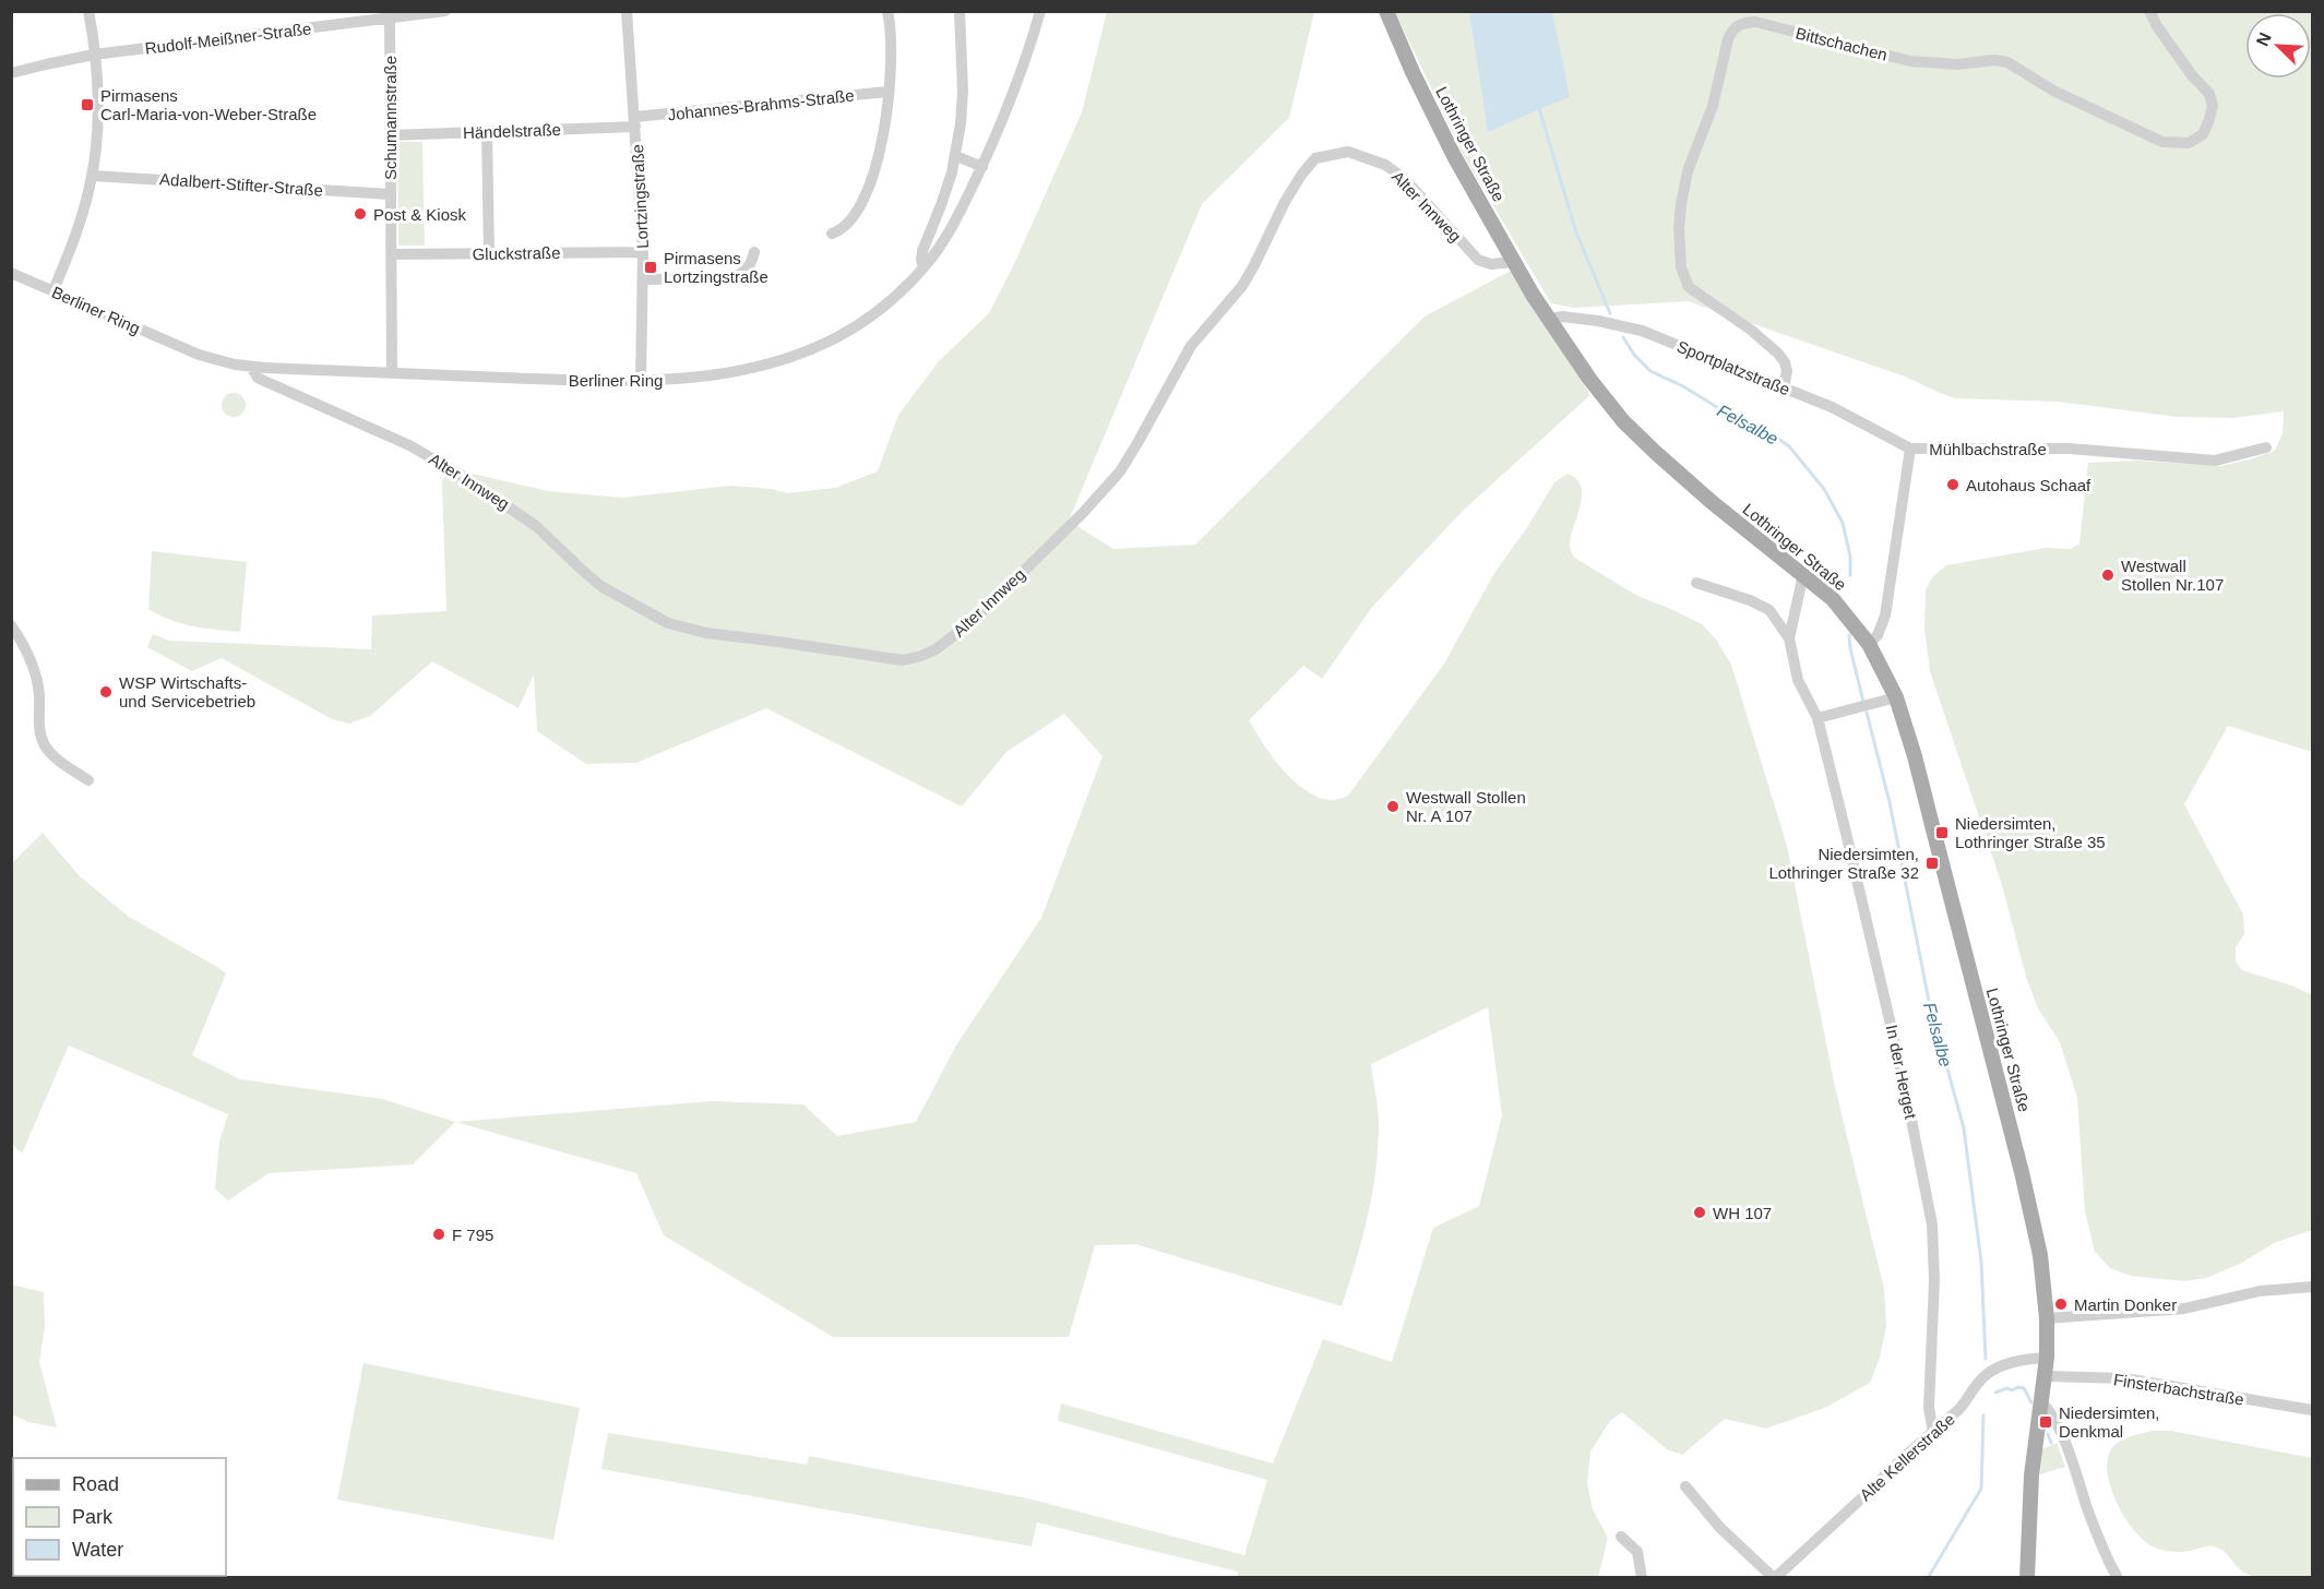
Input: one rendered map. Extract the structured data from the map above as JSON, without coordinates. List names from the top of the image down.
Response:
{
  "streets": {
    "main road": ["Lothringer Straße"],
    "street": [
      "Rudolf-Meißner-Straße",
      "Bittschachen",
      "Johannes-Brahms-Straße",
      "Schumannstraße",
      "Händelstraße",
      "Adalbert-Stifter-Straße",
      "Lortzingstraße",
      "Alter Innweg",
      "Gluckstraße",
      "Berliner Ring",
      "Sportplatzstraße",
      "Mühlbachstraße",
      "In der Herget",
      "Finsterbachstraße",
      "Alte Kellerstraße"
    ]
  },
  "crossings": [
    ["Rudolf-Meißner-Straße", "Schumannstraße"],
    ["Bittschachen", "Sportplatzstraße"],
    ["Johannes-Brahms-Straße", "Händelstraße"],
    ["Johannes-Brahms-Straße", "Lortzingstraße"],
    ["Schumannstraße", "Händelstraße"],
    ["Schumannstraße", "Adalbert-Stifter-Straße"],
    ["Schumannstraße", "Gluckstraße"],
    ["Schumannstraße", "Berliner Ring"],
    ["Händelstraße", "Lortzingstraße"],
    ["Lothringer Straße", "Alter Innweg"],
    ["Lothringer Straße", "Sportplatzstraße"],
    ["Lothringer Straße", "Mühlbachstraße"],
    ["Lothringer Straße", "In der Herget"],
    ["Lothringer Straße", "Finsterbachstraße"],
    ["Lothringer Straße", "Alte Kellerstraße"],
    ["Lortzingstraße", "Gluckstraße"],
    ["Lortzingstraße", "Berliner Ring"],
    ["Alter Innweg", "Berliner Ring"],
    ["Sportplatzstraße", "Mühlbachstraße"],
    ["In der Herget", "Alte Kellerstraße"]
  ],
  "water": ["Felsalbe"],
  "places": {
    "transit": [
      "Pirmasens Carl-Maria-von-Weber-Straße",
      "Pirmasens Lortzingstraße",
      "Niedersimten, Lothringer Straße 35",
      "Niedersimten, Lothringer Straße 32",
      "Niedersimten, Denkmal"
    ],
    "other": [
      "Post & Kiosk",
      "Autohaus Schaaf",
      "Westwall Stollen Nr.107",
      "WSP Wirtschafts- und Servicebetrieb",
      "Westwall Stollen Nr. A 107",
      "WH 107",
      "F 795",
      "Martin Donker"
    ]
  },
  "legend": ["Road", "Park", "Water"],
  "north": "top left"
}
